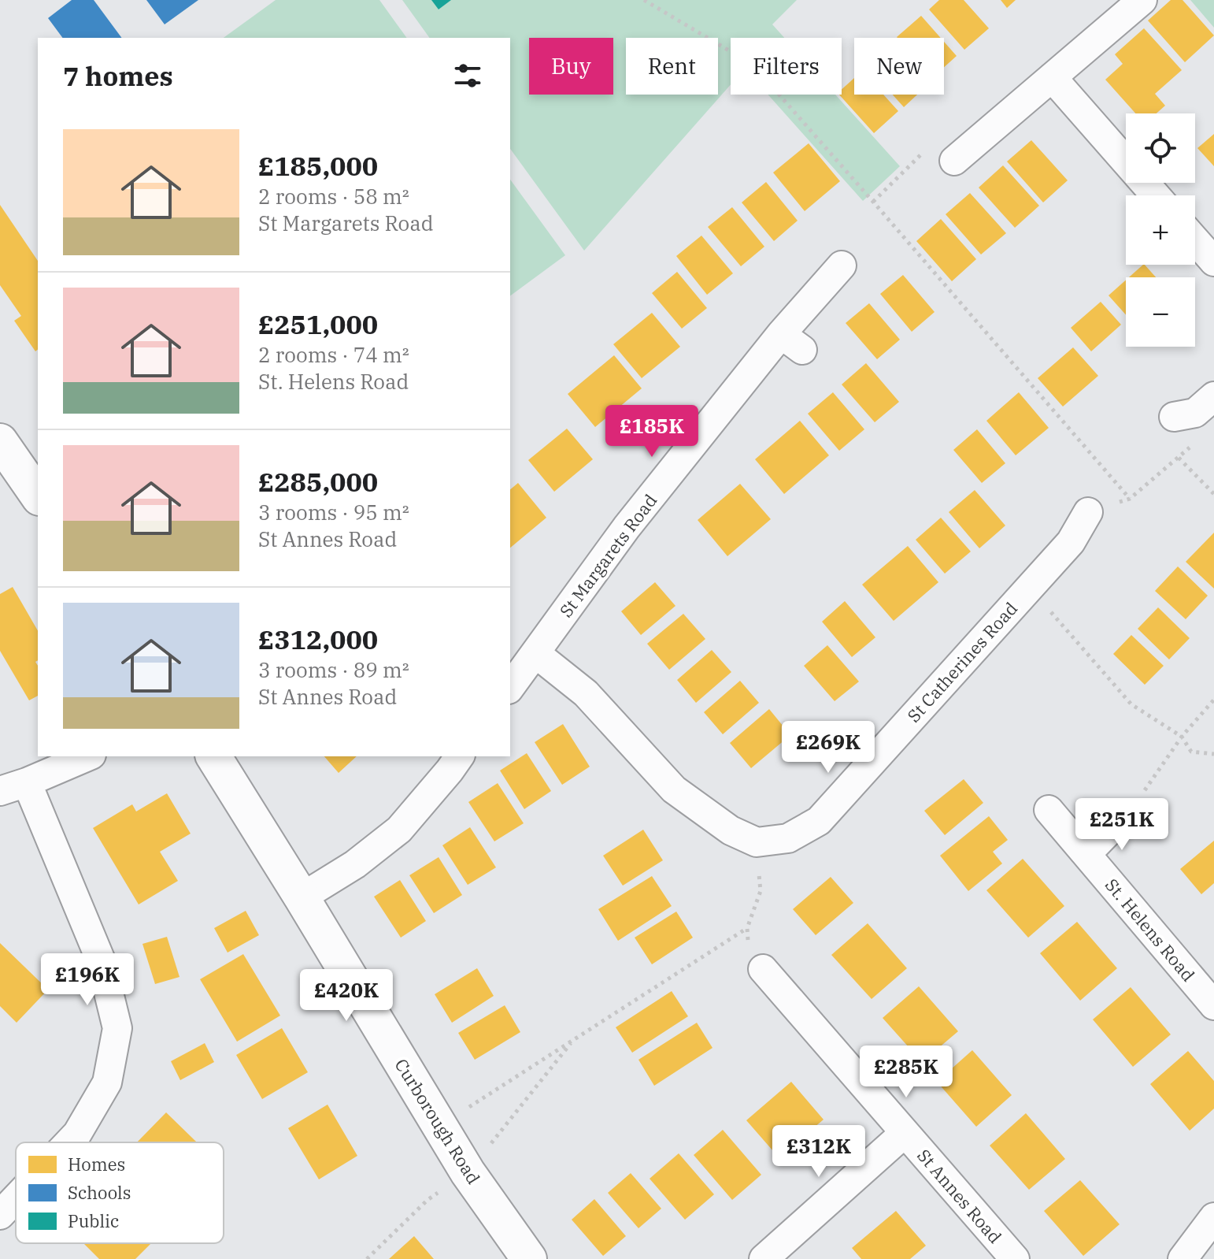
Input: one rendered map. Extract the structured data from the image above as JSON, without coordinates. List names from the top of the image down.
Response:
{
  "streets": {
    "street": [
      "St Margarets Road",
      "St Catherines Road",
      "St. Helens Road",
      "Curborough Road",
      "St Annes Road"
    ]
  },
  "legend": ["Homes", "Schools", "Public"],
  "page": {
    "chip": [
      "Buy",
      "Rent",
      "Filters",
      "New"
    ],
    "heading": "7 homes",
    "map_buttons": ["+", "−"],
    "list": [
      {
        "name": "£185,000",
        "note": "2 rooms · 58 m² · St Margarets Road"
      },
      {
        "name": "£251,000",
        "note": "2 rooms · 74 m² · St. Helens Road"
      },
      {
        "name": "£285,000",
        "note": "3 rooms · 95 m² · St Annes Road"
      },
      {
        "name": "£312,000",
        "note": "3 rooms · 89 m² · St Annes Road"
      }
    ],
    "price": [
      "£185K",
      "£269K",
      "£251K",
      "£196K",
      "£420K",
      "£285K",
      "£312K"
    ]
  }
}
